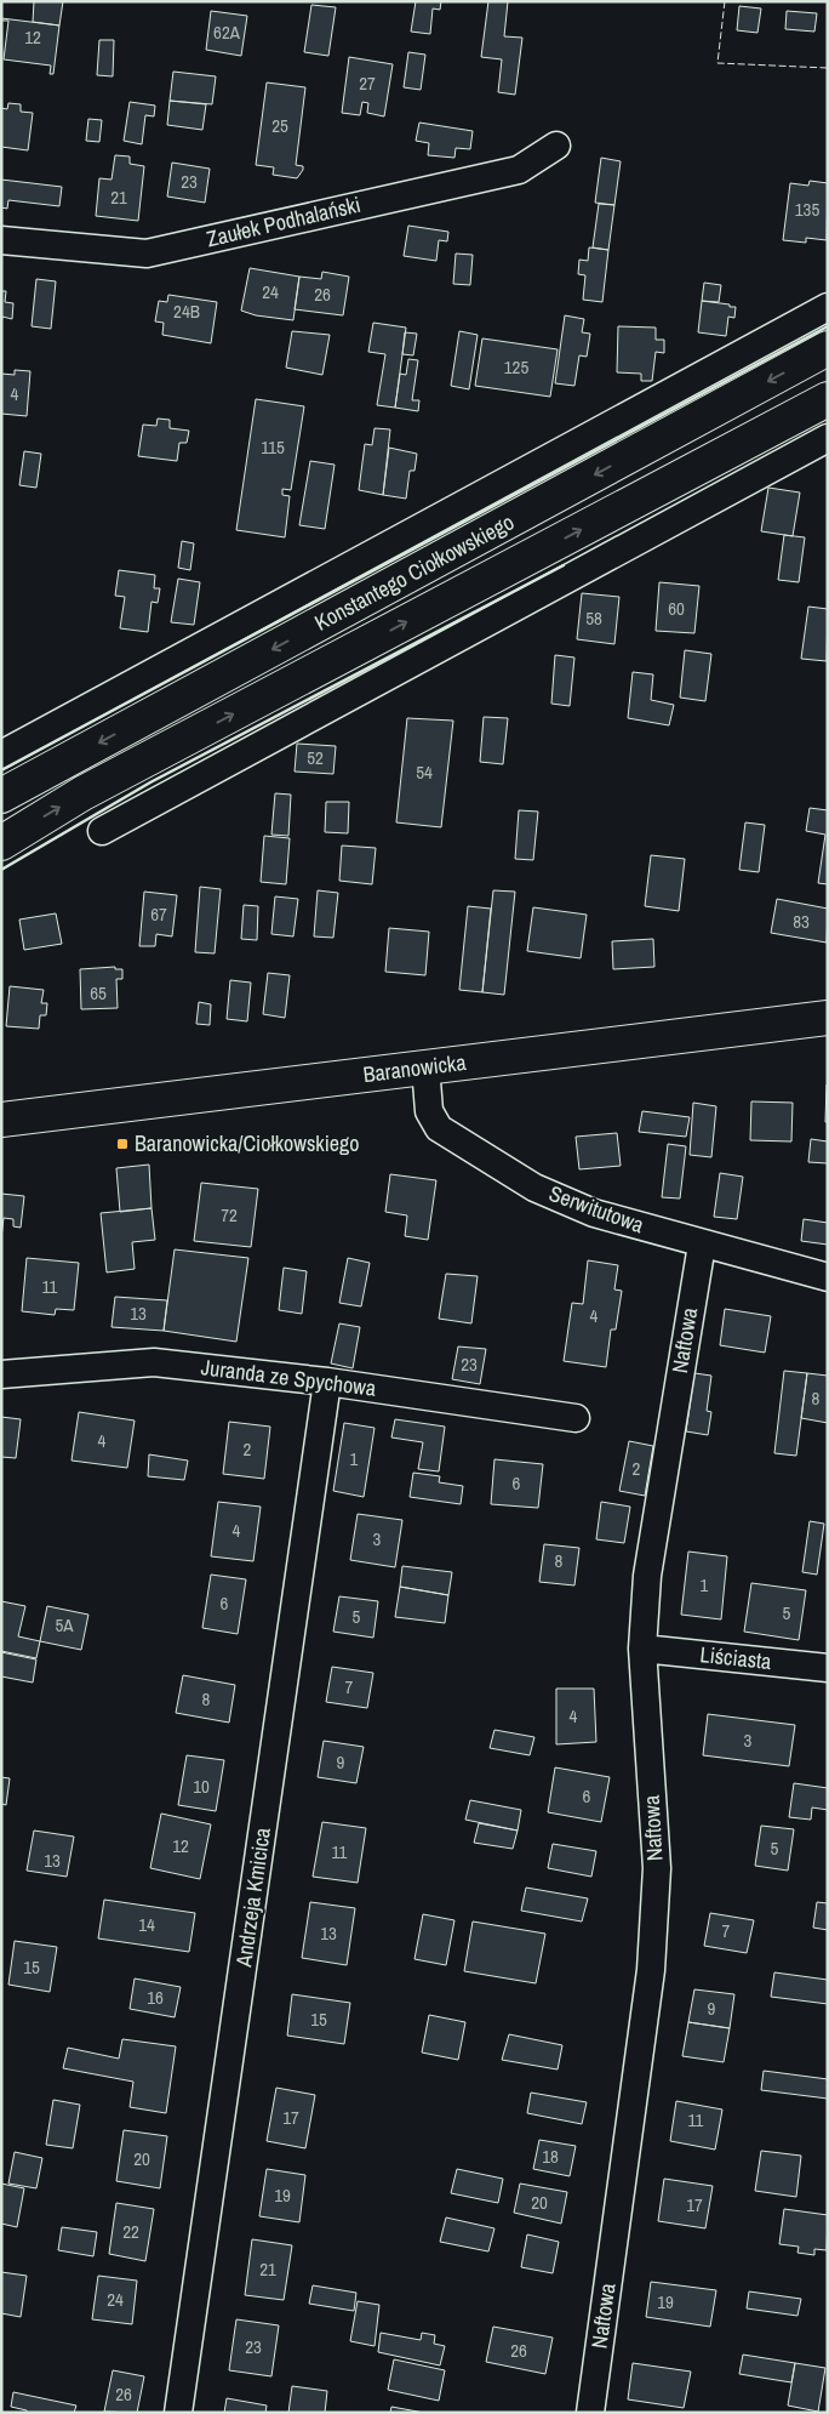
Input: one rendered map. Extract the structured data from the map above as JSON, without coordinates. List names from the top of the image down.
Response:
{
  "streets": {
    "main road": ["Konstantego Ciołkowskiego", "Baranowicka"],
    "street": [
      "Zaułek Podhalański",
      "Serwitutowa",
      "Naftowa",
      "Juranda ze Spychowa",
      "Liściasta",
      "Andrzeja Kmicica"
    ]
  },
  "crossings": [
    ["Baranowicka", "Serwitutowa"],
    ["Serwitutowa", "Naftowa"],
    ["Naftowa", "Liściasta"],
    ["Juranda ze Spychowa", "Andrzeja Kmicica"]
  ],
  "places": {
    "transit": ["Baranowicka/Ciołkowskiego"]
  },
  "house_numbers": [
    "62A",
    "12",
    "27",
    "25",
    "23",
    "21",
    "135",
    "24",
    "26",
    "24B",
    "125",
    "4",
    "115",
    "60",
    "58",
    "52",
    "54",
    "67",
    "83",
    "65",
    "72",
    "11",
    "13",
    "4",
    "23",
    "8",
    "4",
    "2",
    "1",
    "2",
    "6",
    "4",
    "3",
    "8",
    "1",
    "6",
    "5",
    "5",
    "5A",
    "7",
    "8",
    "4",
    "3",
    "9",
    "10",
    "6",
    "12",
    "5",
    "11",
    "13",
    "14",
    "7",
    "13",
    "15",
    "16",
    "9",
    "15",
    "17",
    "11",
    "18",
    "20",
    "19",
    "20",
    "17",
    "22",
    "21",
    "24",
    "19",
    "23",
    "26",
    "26"
  ]
}
